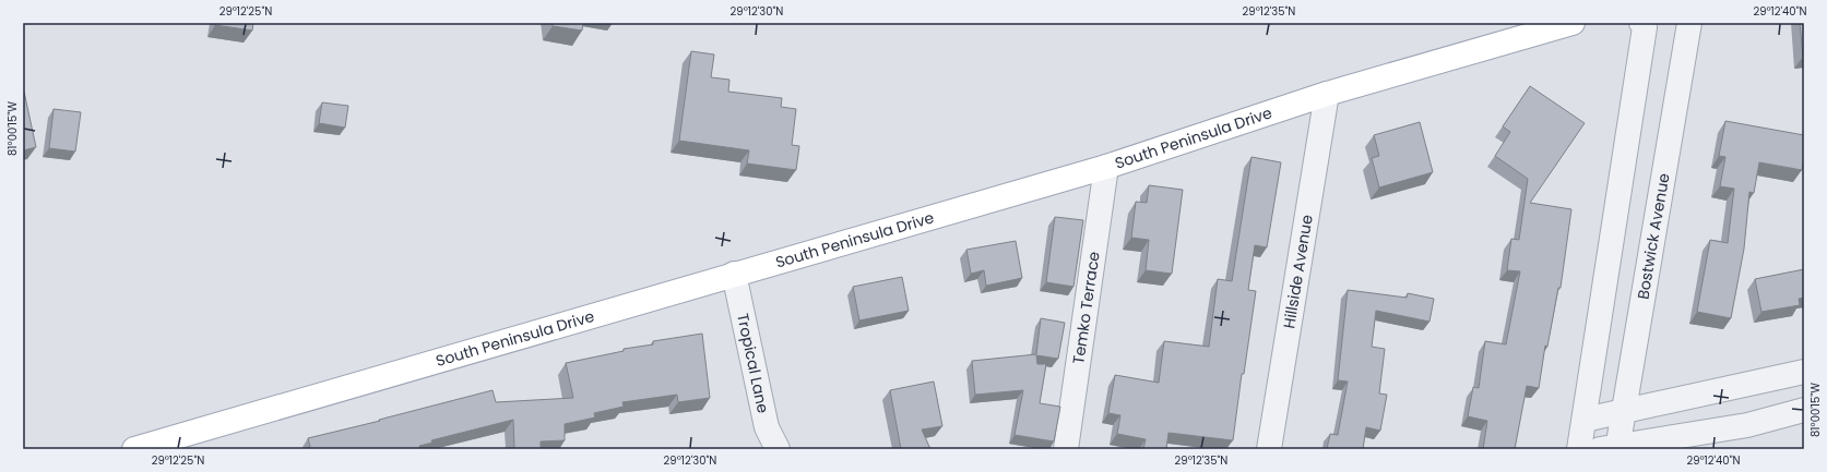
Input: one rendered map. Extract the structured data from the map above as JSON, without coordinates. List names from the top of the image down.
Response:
{
  "streets": {
    "main road": ["South Peninsula Drive"],
    "street": [
      "Bostwick Avenue",
      "Hillside Avenue",
      "Temko Terrace",
      "Tropical Lane"
    ]
  },
  "crossings": [
    ["South Peninsula Drive", "Hillside Avenue"],
    ["South Peninsula Drive", "Temko Terrace"],
    ["South Peninsula Drive", "Tropical Lane"]
  ],
  "coordinates": [
    "29°12'25\"N",
    "29°12'30\"N",
    "29°12'35\"N",
    "29°12'40\"N",
    "81°00'15\"W"
  ]
}
